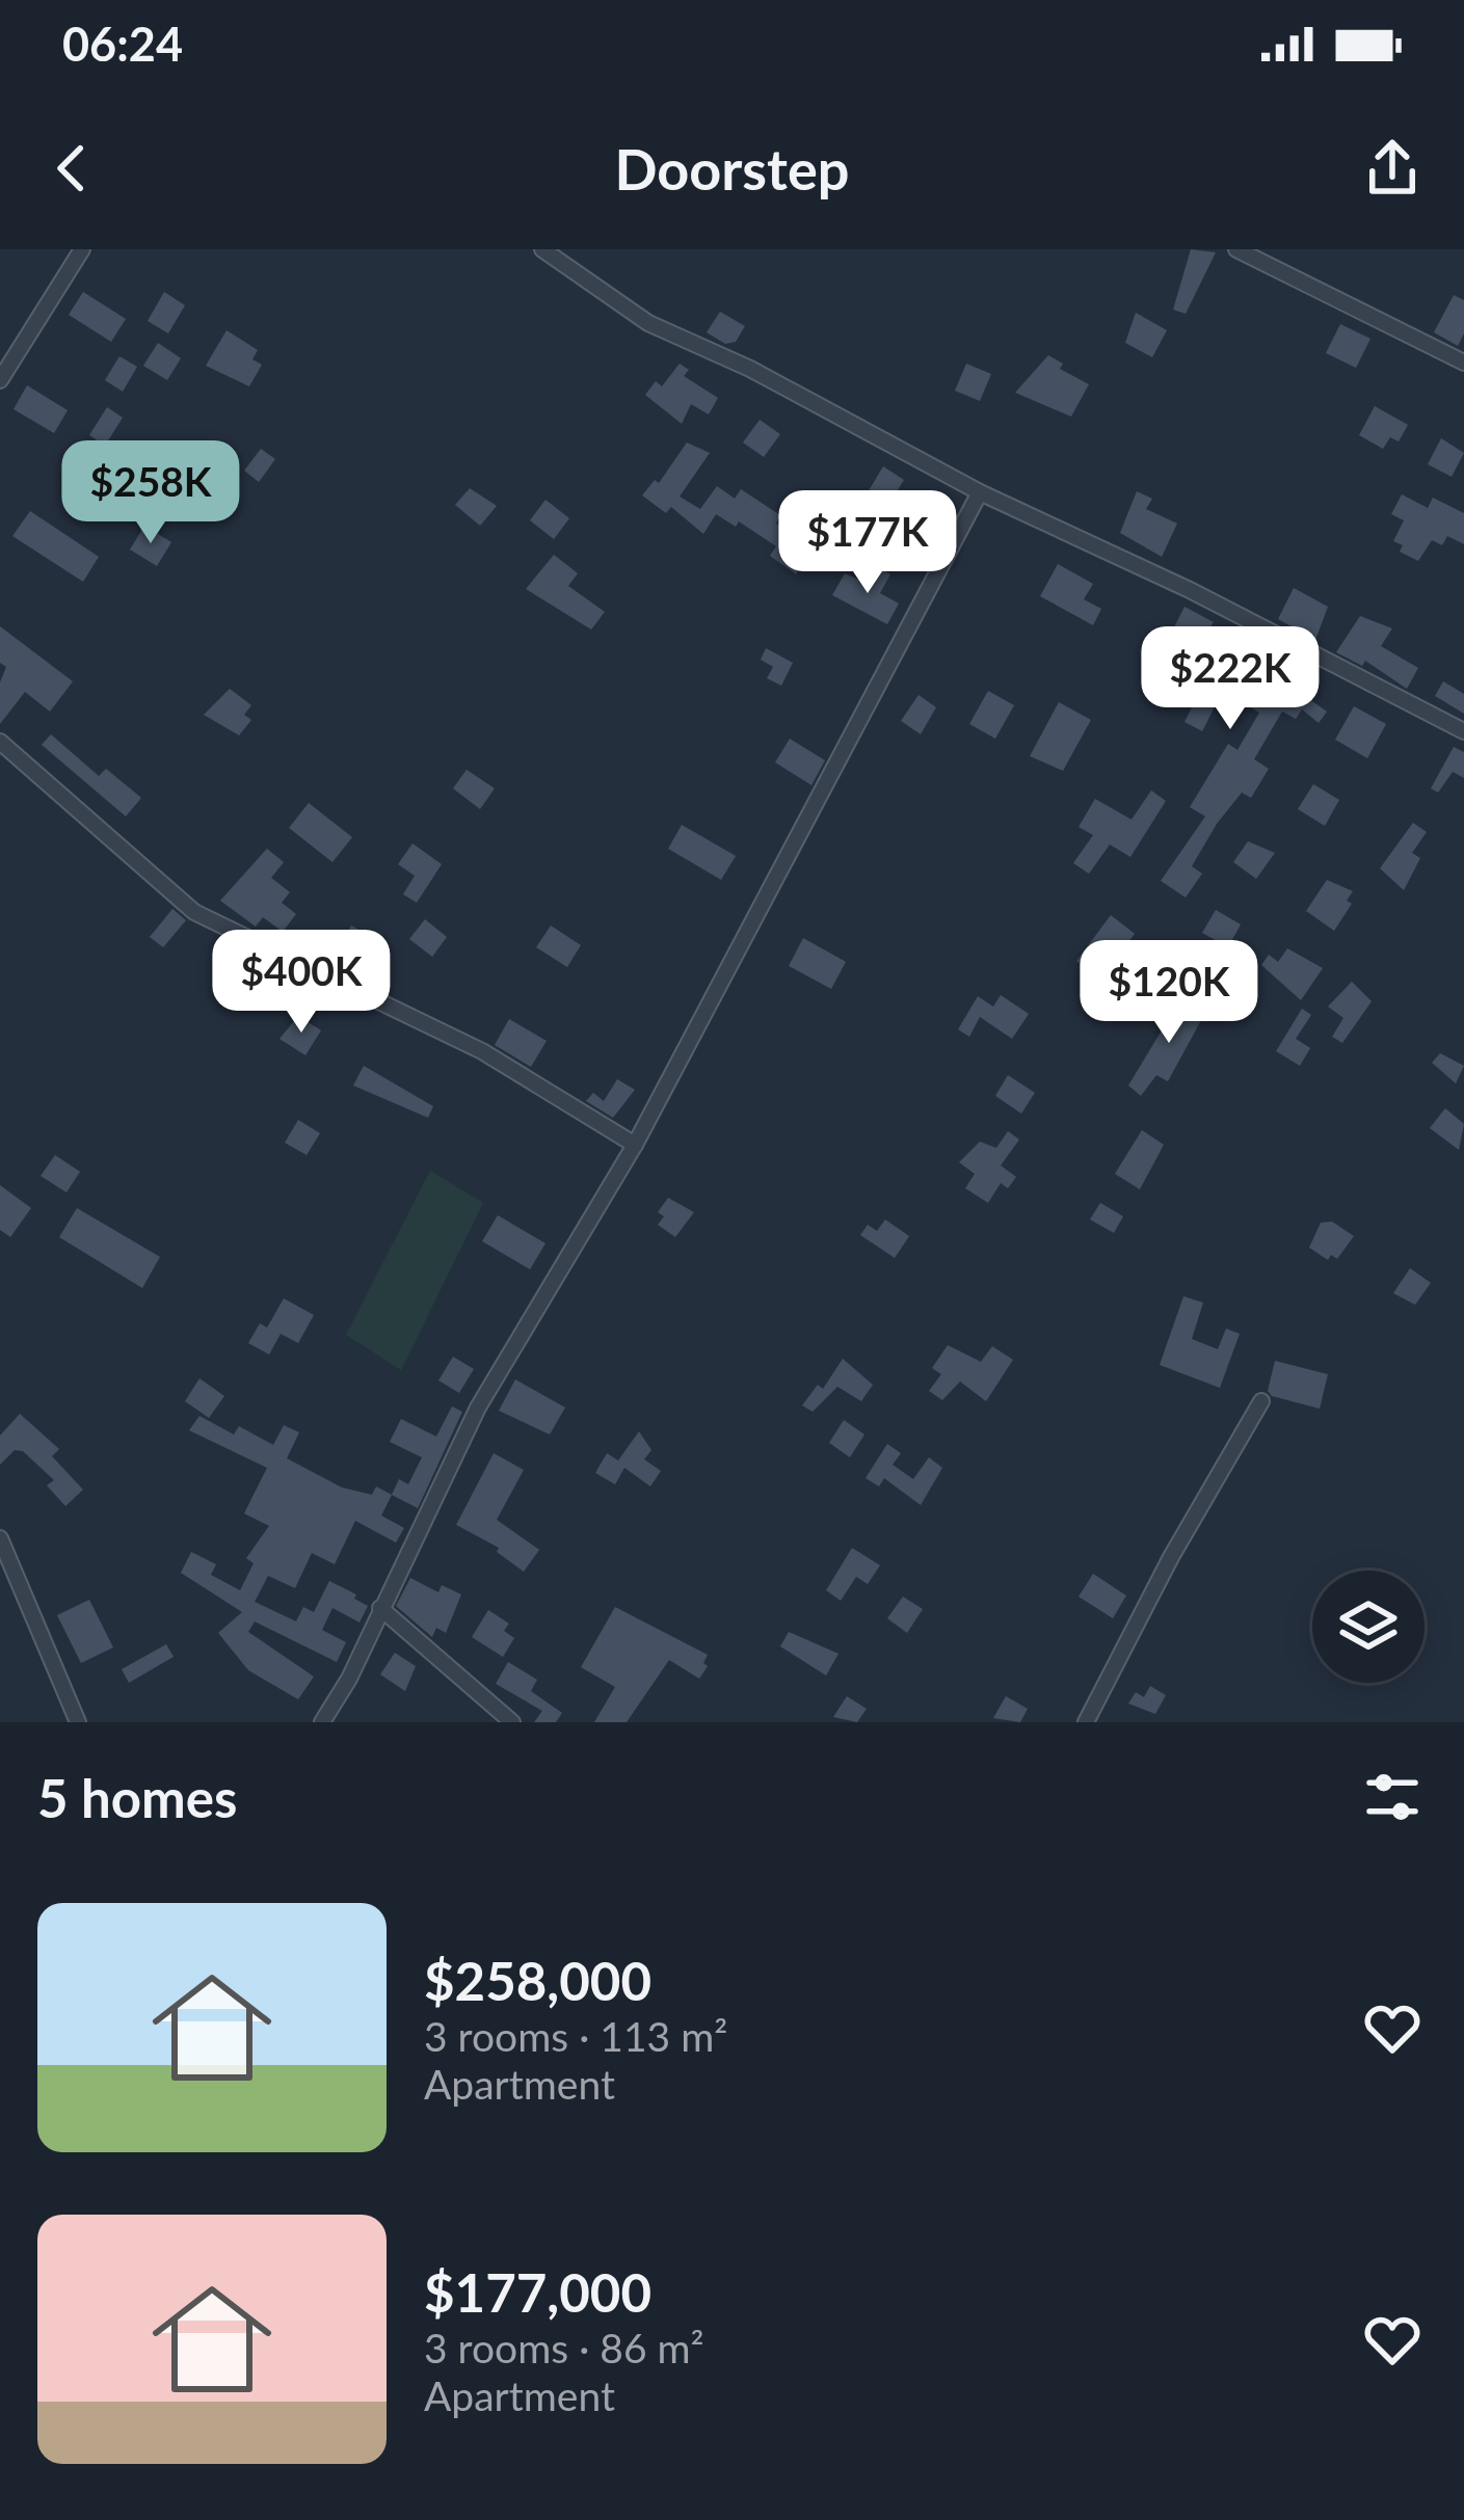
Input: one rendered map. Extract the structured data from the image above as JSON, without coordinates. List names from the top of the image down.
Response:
{
  "page": {
    "status": "06:24",
    "header": "Doorstep",
    "price": [
      "$258K",
      "$177K",
      "$222K",
      "$400K",
      "$120K"
    ],
    "heading": "5 homes",
    "list": [
      {
        "name": "$258,000",
        "note": "3 rooms · 113 m² · Apartment"
      },
      {
        "name": "$177,000",
        "note": "3 rooms · 86 m² · Apartment"
      }
    ]
  }
}
